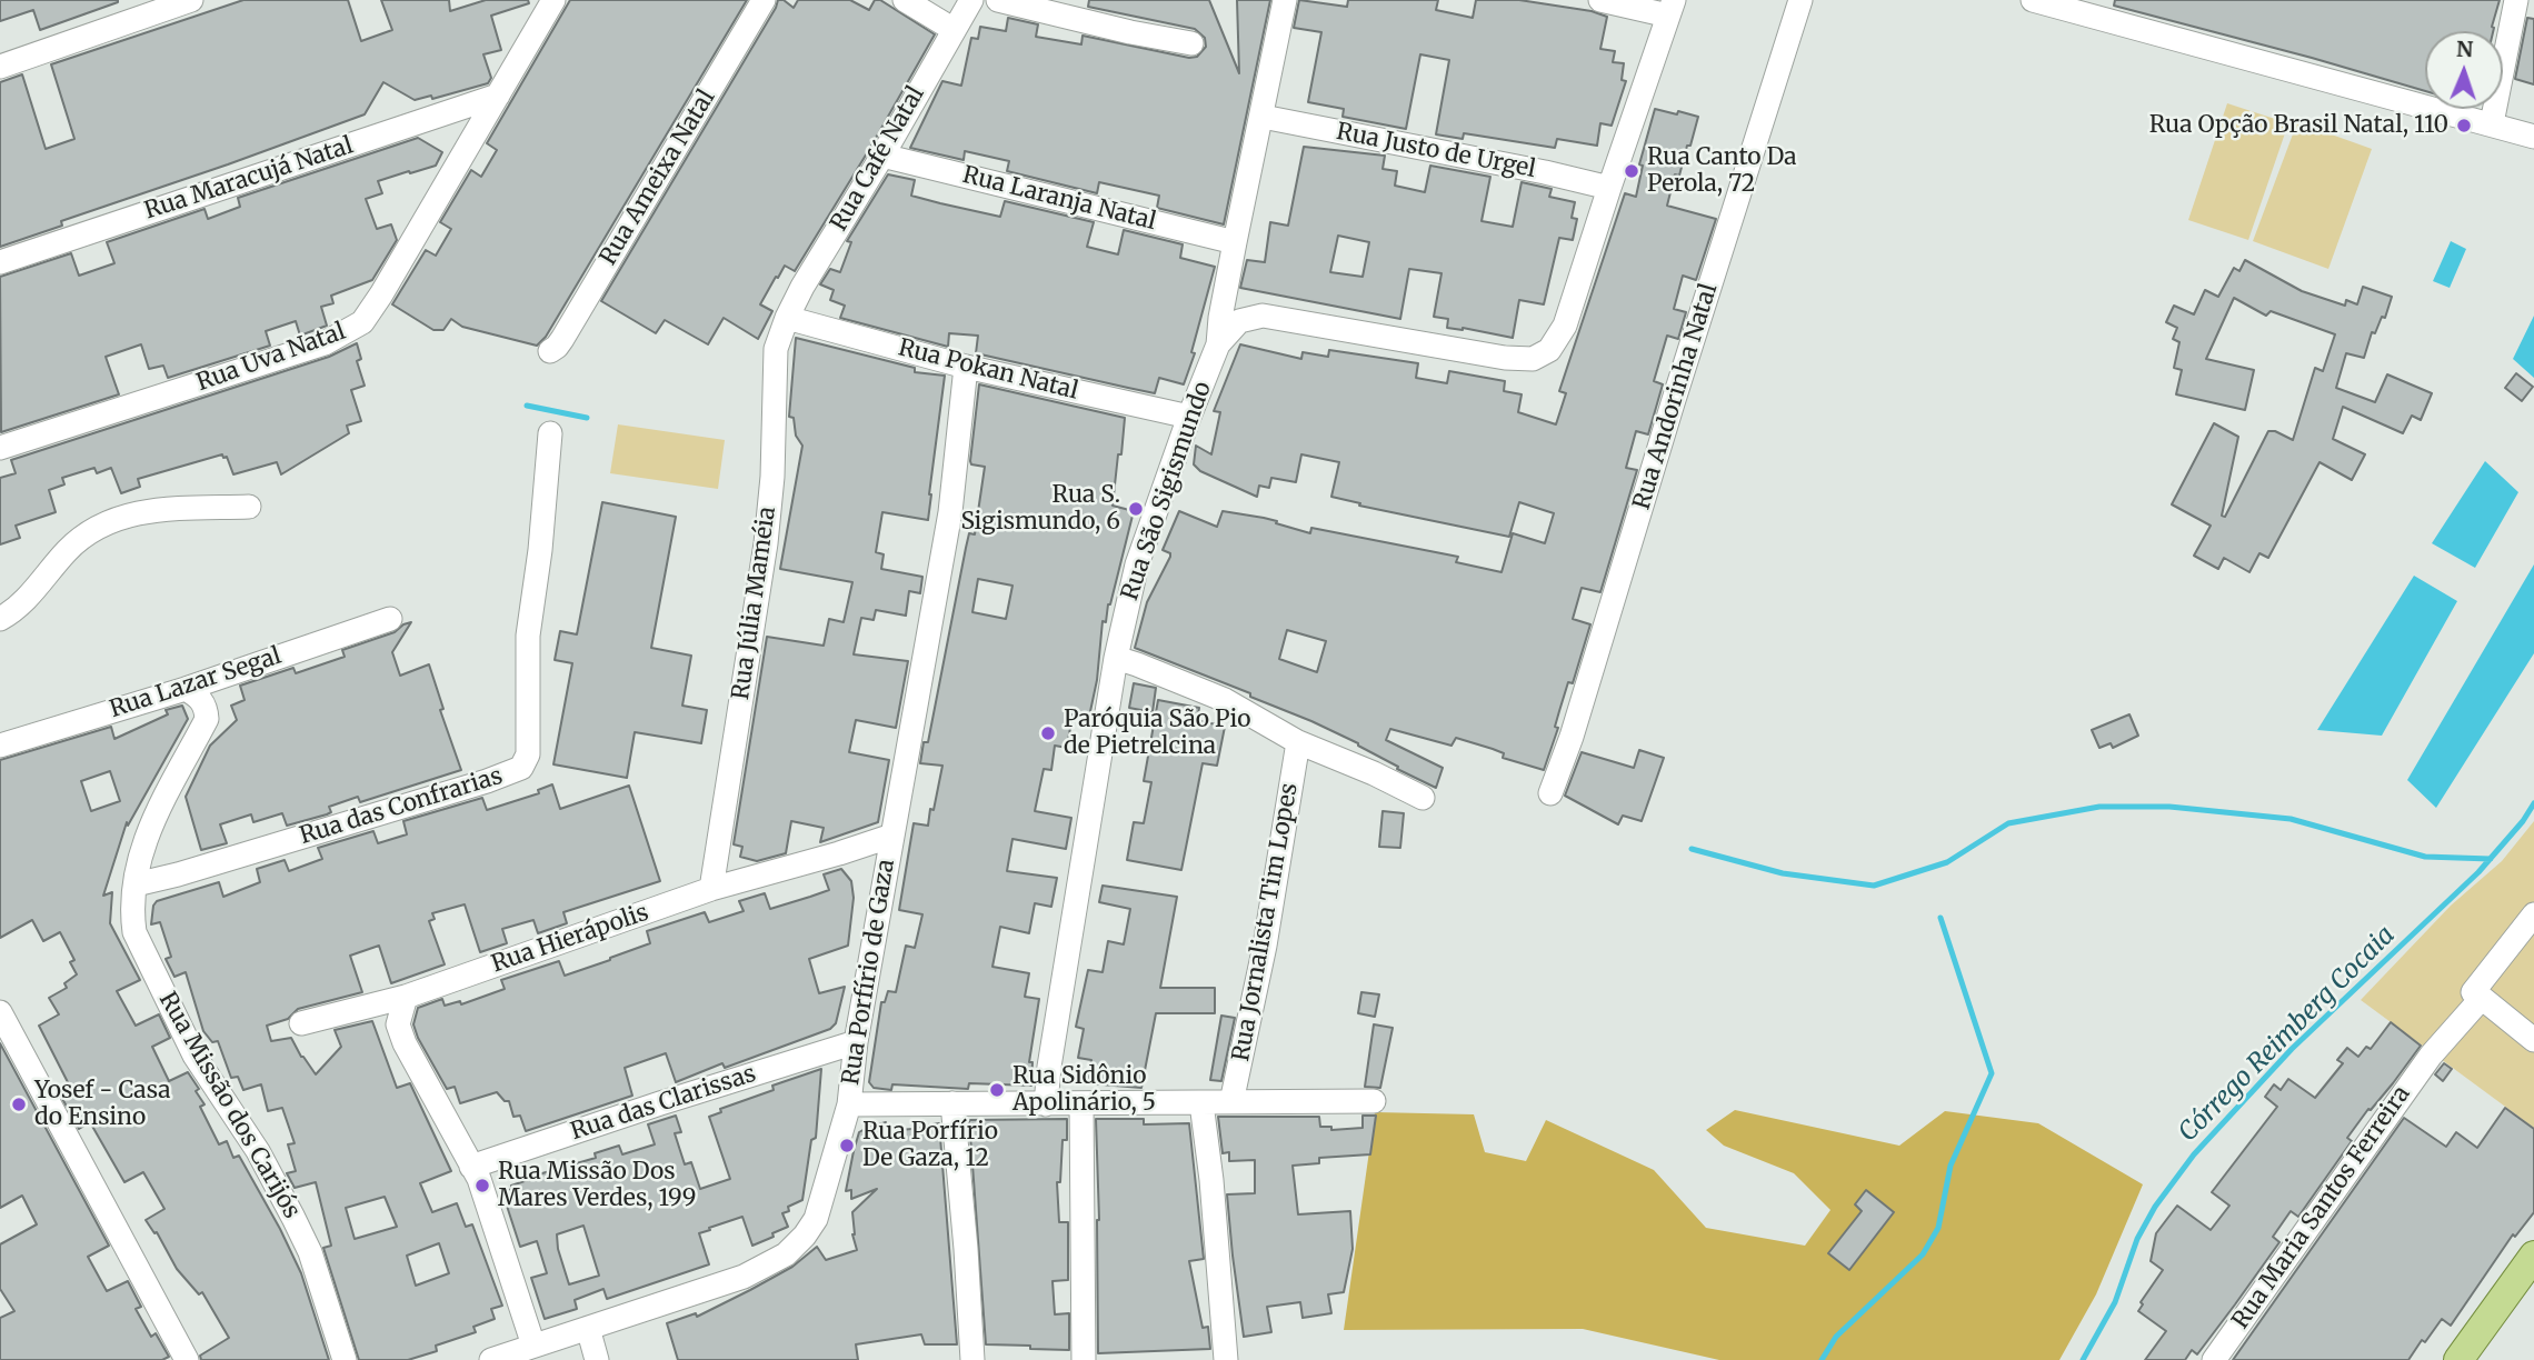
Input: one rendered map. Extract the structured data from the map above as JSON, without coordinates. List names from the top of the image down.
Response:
{
  "streets": {
    "street": [
      "Rua Justo de Urgel",
      "Rua Café Natal",
      "Rua Ameixa Natal",
      "Rua Maracujá Natal",
      "Rua Laranja Natal",
      "Rua Uva Natal",
      "Rua Pokan Natal",
      "Rua Andorinha Natal",
      "Rua São Sigismundo",
      "Rua Júlia Maméia",
      "Rua Lazar Segal",
      "Rua das Confrarias",
      "Rua Jornalista Tim Lopes",
      "Rua Hierápolis",
      "Rua Porfírio de Gaza",
      "Rua das Clarissas",
      "Rua Missão dos Carijós",
      "Rua Maria Santos Ferreira"
    ]
  },
  "crossings": [
    ["Rua Justo de Urgel", "Rua São Sigismundo"],
    ["Rua Café Natal", "Rua Laranja Natal"],
    ["Rua Café Natal", "Rua Pokan Natal"],
    ["Rua Café Natal", "Rua Júlia Maméia"],
    ["Rua Maracujá Natal", "Rua Uva Natal"],
    ["Rua Pokan Natal", "Rua São Sigismundo"],
    ["Rua Pokan Natal", "Rua Júlia Maméia"],
    ["Rua Pokan Natal", "Rua Porfírio de Gaza"],
    ["Rua Júlia Maméia", "Rua Hierápolis"],
    ["Rua Lazar Segal", "Rua Missão dos Carijós"],
    ["Rua das Confrarias", "Rua Missão dos Carijós"],
    ["Rua Hierápolis", "Rua Porfírio de Gaza"],
    ["Rua Porfírio de Gaza", "Rua das Clarissas"]
  ],
  "water": ["Córrego Reimberg Cocaia"],
  "places": [
    "Rua Opção Brasil Natal, 110",
    "Rua Canto Da Perola, 72",
    "Rua S. Sigismundo, 6",
    "Paróquia São Pio de Pietrelcina",
    "Rua Sidônio Apolinário, 5",
    "Yosef - Casa do Ensino",
    "Rua Porfírio De Gaza, 12",
    "Rua Missão Dos Mares Verdes, 199"
  ],
  "north": "top"
}
